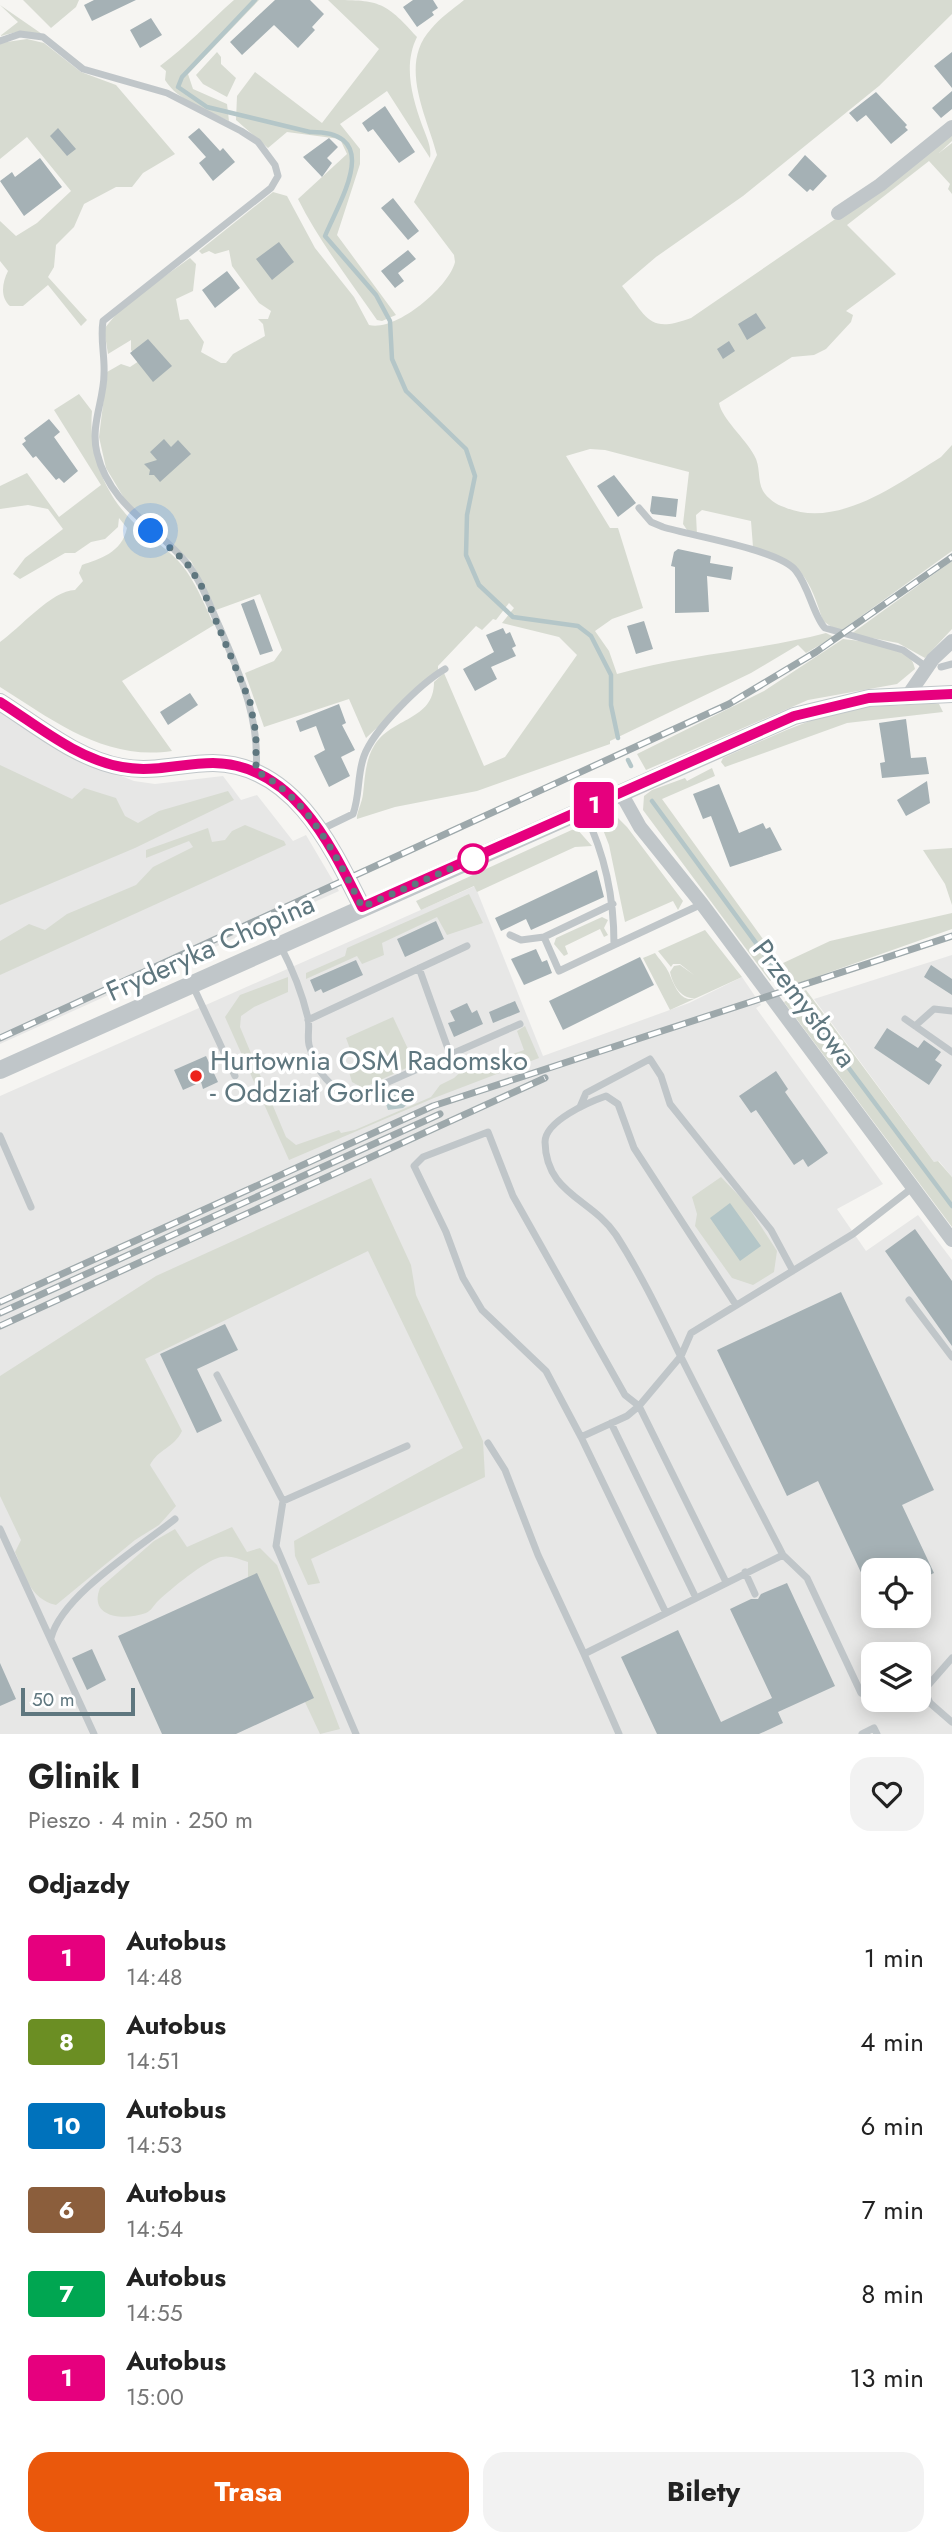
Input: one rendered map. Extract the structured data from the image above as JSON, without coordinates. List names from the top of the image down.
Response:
{
  "streets": {
    "street": ["Fryderyka Chopina", "Przemysłowa"]
  },
  "crossings": [
    ["Fryderyka Chopina", "Przemysłowa"]
  ],
  "places": ["Hurtownia OSM Radomsko - Oddział Gorlice"],
  "lines": ["bus line 1"],
  "scale_bar": "50 m",
  "page": {
    "on_map": "1",
    "scale": "50 m",
    "heading": [
      ["Glinik I", "Pieszo · 4 min · 250 m"],
      "Odjazdy"
    ],
    "list": [
      {
        "mark": "1",
        "name": "Autobus",
        "note": "14:48",
        "value": "1 min"
      },
      {
        "mark": "8",
        "name": "Autobus",
        "note": "14:51",
        "value": "4 min"
      },
      {
        "mark": "10",
        "name": "Autobus",
        "note": "14:53",
        "value": "6 min"
      },
      {
        "mark": "6",
        "name": "Autobus",
        "note": "14:54",
        "value": "7 min"
      },
      {
        "mark": "7",
        "name": "Autobus",
        "note": "14:55",
        "value": "8 min"
      },
      {
        "mark": "1",
        "name": "Autobus",
        "note": "15:00",
        "value": "13 min"
      }
    ],
    "buttons": ["Trasa", "Bilety"]
  }
}
